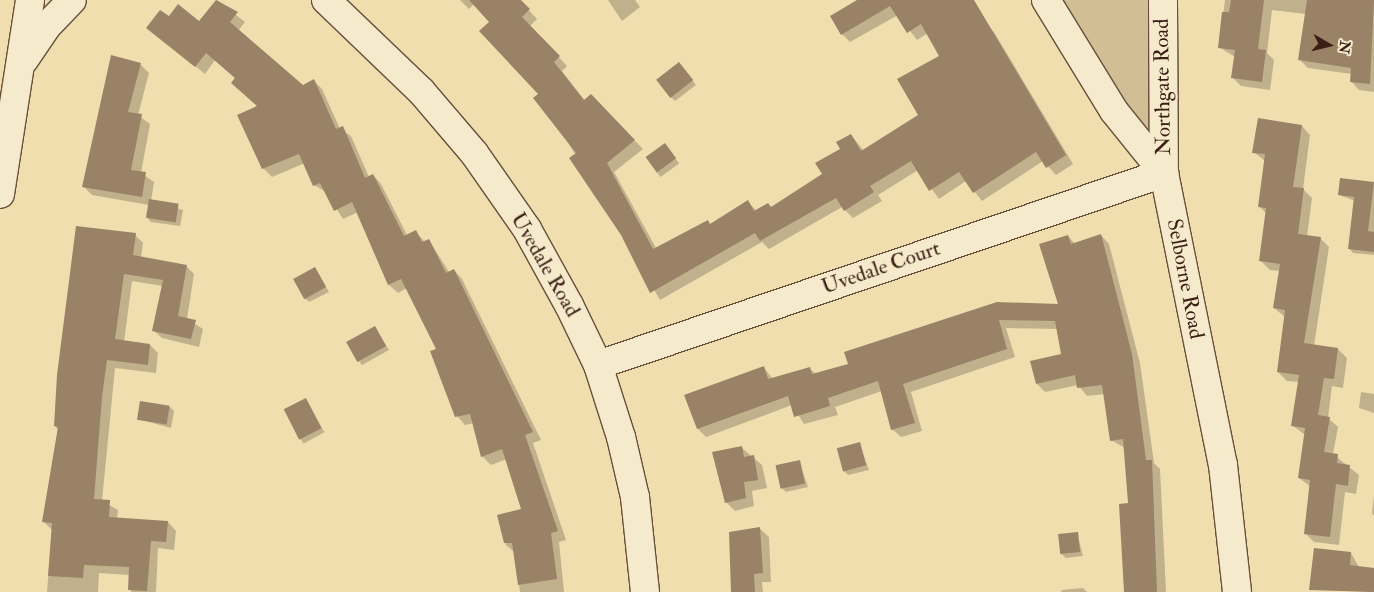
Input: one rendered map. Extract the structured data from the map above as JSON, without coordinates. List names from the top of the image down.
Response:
{
  "streets": {
    "street": [
      "Northgate Road",
      "Uvedale Road",
      "Uvedale Court",
      "Selborne Road"
    ]
  },
  "crossings": [
    ["Northgate Road", "Uvedale Court"],
    ["Northgate Road", "Selborne Road"],
    ["Uvedale Road", "Uvedale Court"],
    ["Uvedale Court", "Selborne Road"]
  ],
  "north": "right"
}
